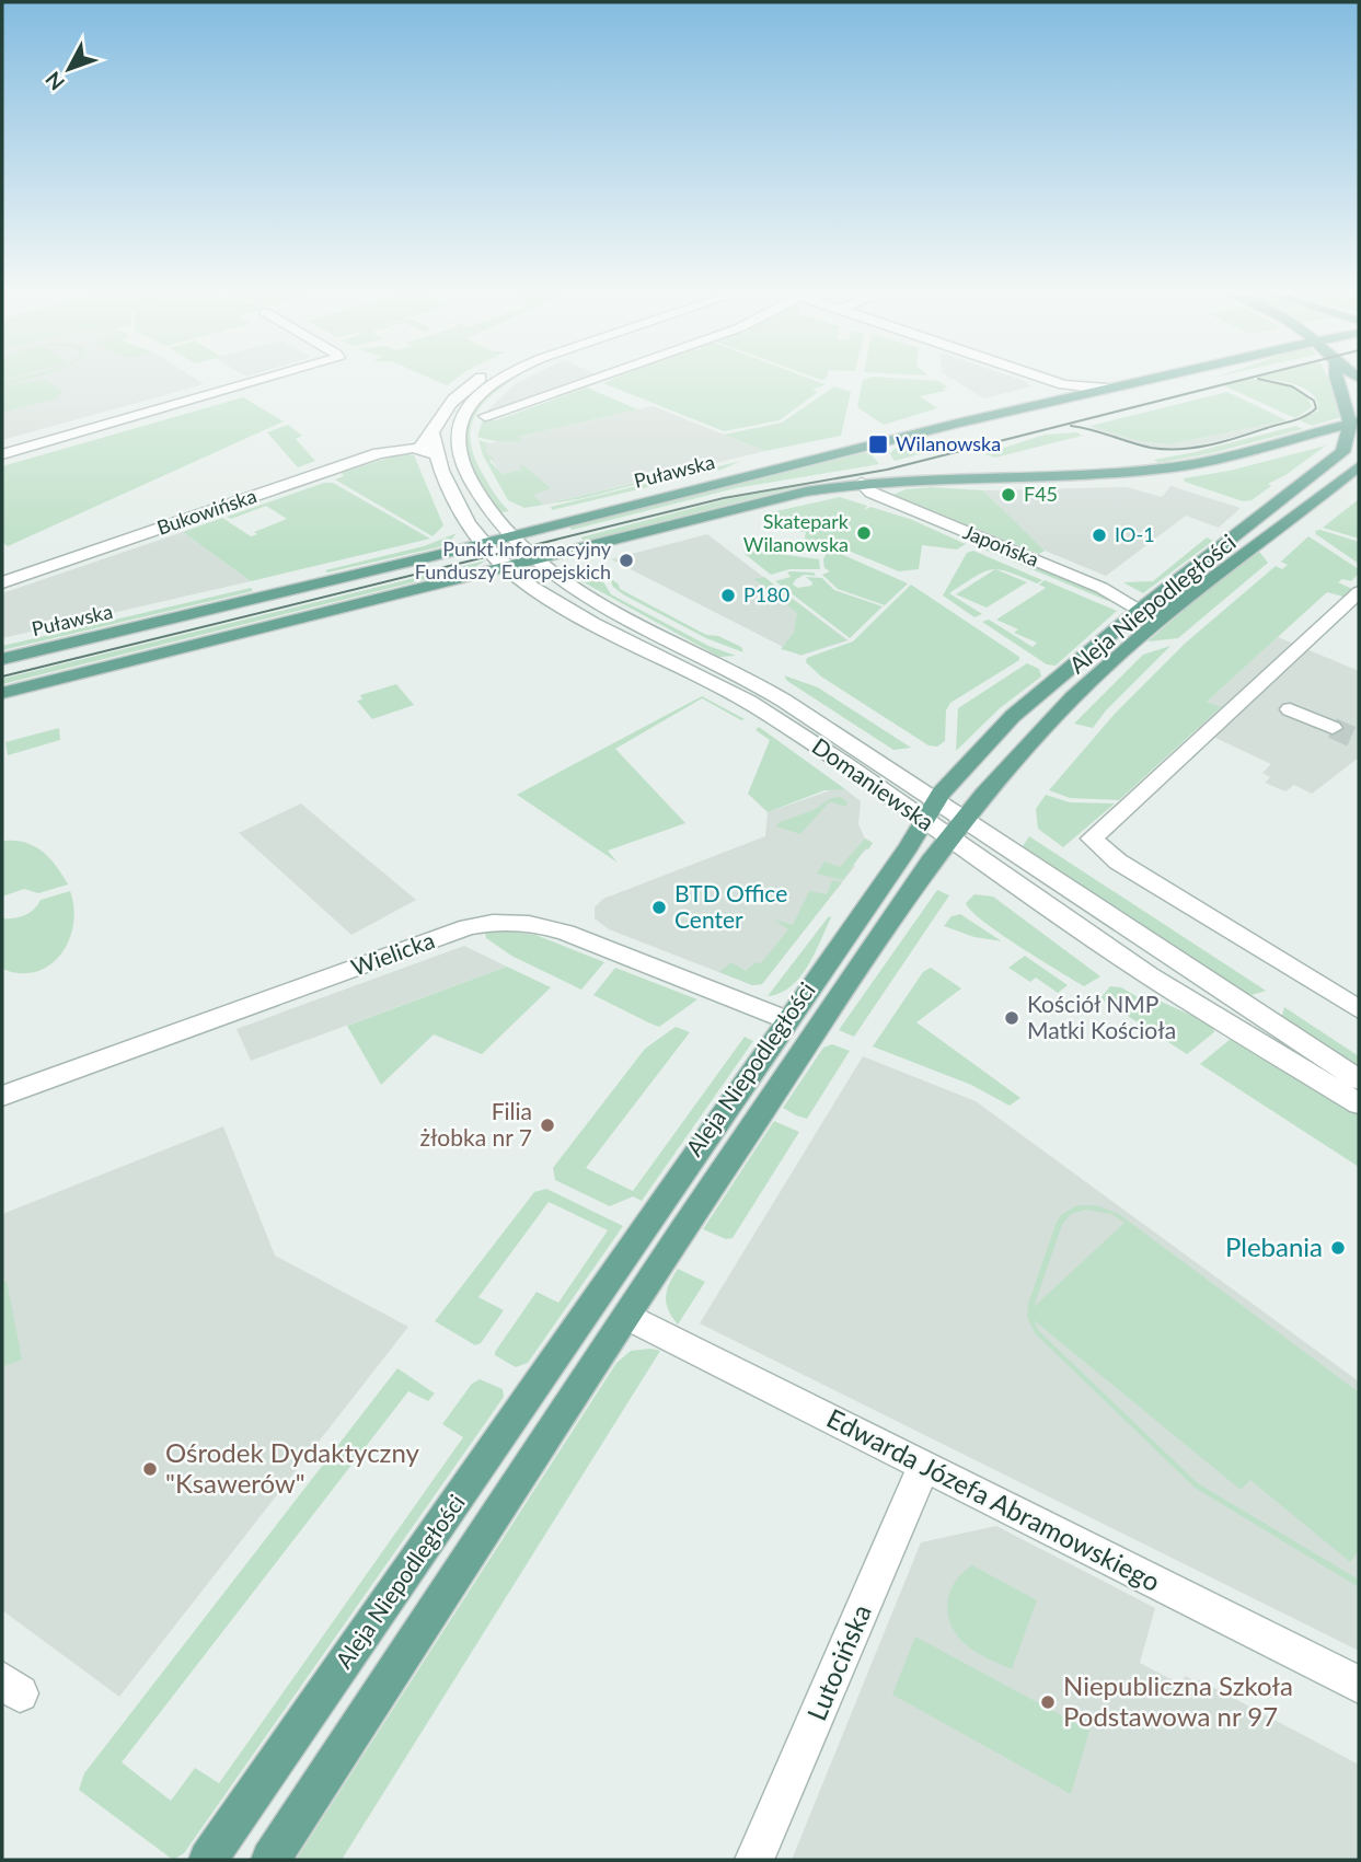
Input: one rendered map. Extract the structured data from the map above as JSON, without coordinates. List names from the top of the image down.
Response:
{
  "streets": {
    "main road": ["Puławska", "Aleja Niepodległości"],
    "street": [
      "Bukowińska",
      "Japońska",
      "Domaniewska",
      "Wielicka",
      "Edwarda Józefa Abramowskiego",
      "Lutocińska"
    ]
  },
  "crossings": [
    ["Puławska", "Domaniewska"],
    ["Bukowińska", "Domaniewska"],
    ["Japońska", "Aleja Niepodległości"],
    ["Aleja Niepodległości", "Domaniewska"],
    ["Aleja Niepodległości", "Wielicka"],
    ["Aleja Niepodległości", "Edwarda Józefa Abramowskiego"],
    ["Edwarda Józefa Abramowskiego", "Lutocińska"]
  ],
  "places": {
    "transit": ["Wilanowska"],
    "other": [
      "F45",
      "Skatepark Wilanowska",
      "IO-1",
      "Punkt Informacyjny Funduszy Europejskich",
      "P180",
      "BTD Office Center",
      "Kościół NMP Matki Kościoła",
      "Filia żłobka nr 7",
      "Plebania",
      "Ośrodek Dydaktyczny \"Ksawerów\"",
      "Niepubliczna Szkoła Podstawowa nr 97"
    ]
  },
  "north": "bottom left"
}
